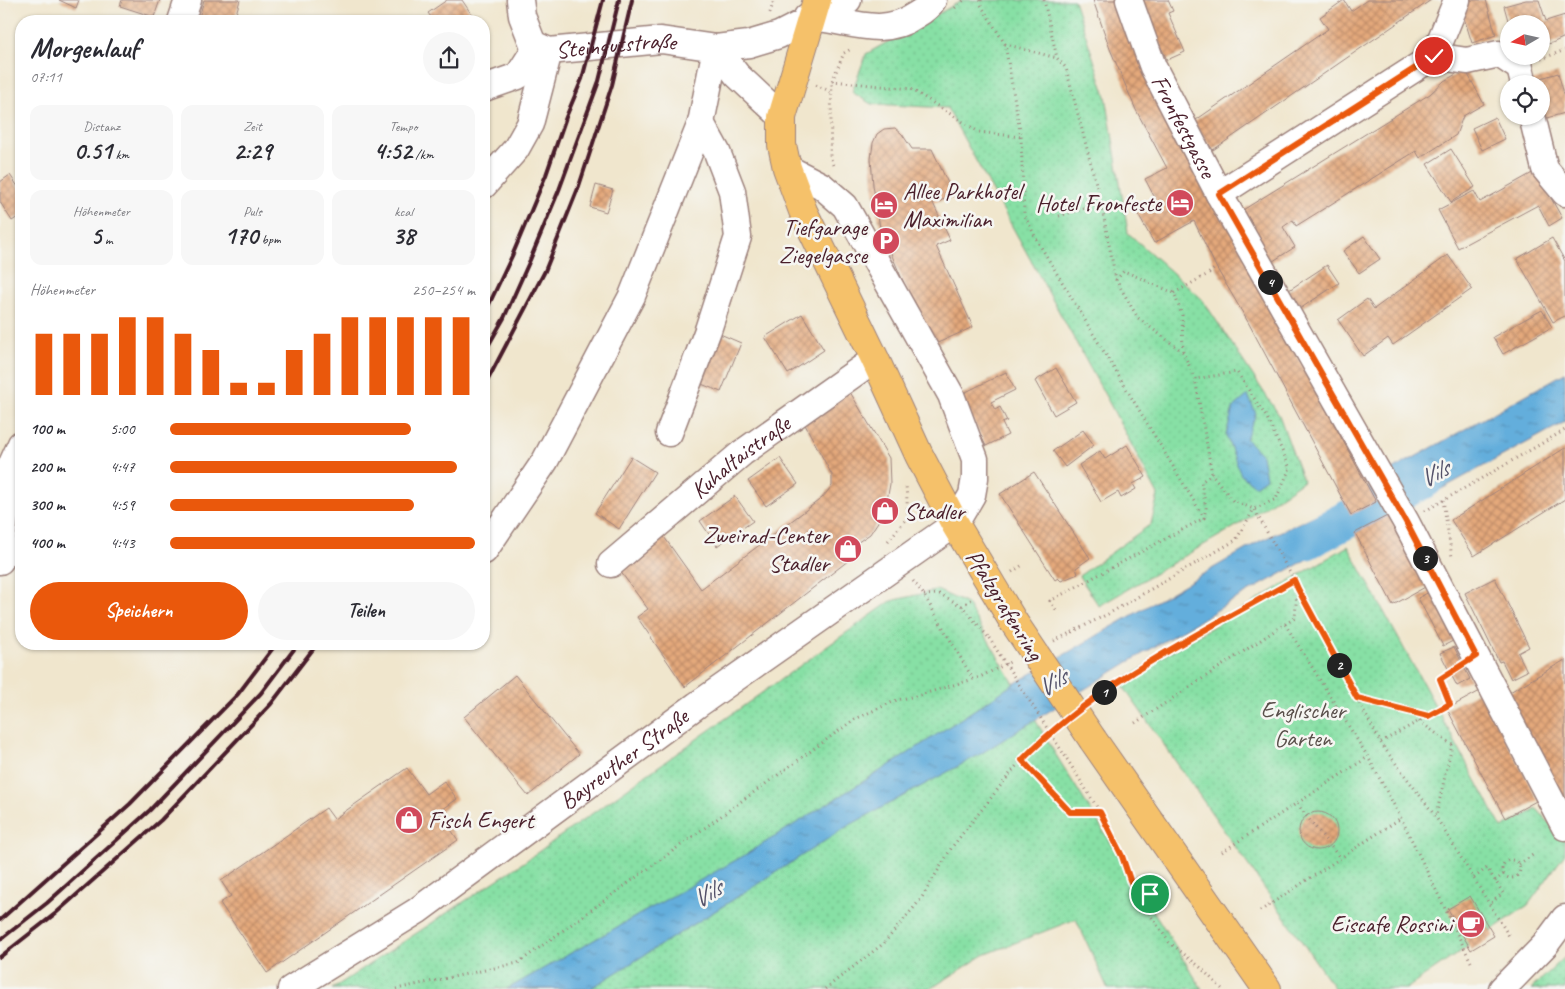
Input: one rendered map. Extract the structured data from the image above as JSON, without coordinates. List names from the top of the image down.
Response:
{
  "streets": {
    "main road": ["Pfalzgrafenring"],
    "street": [
      "Steingutstraße",
      "Fronfestgasse",
      "Kuhaltaistraße",
      "Bayreuther Straße"
    ]
  },
  "crossings": [
    ["Kuhaltaistraße", "Pfalzgrafenring"],
    ["Pfalzgrafenring", "Bayreuther Straße"]
  ],
  "water": ["Vils"],
  "parks": ["Englischer Garten"],
  "places": {
    "hotel": ["Hotel Fronfeste", "Allee Parkhotel Maximilian"],
    "parking": ["Tiefgarage Ziegelgasse"],
    "shop": ["Stadler", "Zweirad-Center Stadler", "Fisch Engert"],
    "cafe": ["Eiscafe Rossini"]
  },
  "north": "left",
  "page": {
    "heading": ["Morgenlauf", "07:11"],
    "stats": [
      ["Distanz", "0.51 km"],
      ["Zeit", "2:29"],
      ["Tempo", "4:52 /km"],
      ["Höhenmeter", "5 m"],
      ["Puls", "170 bpm"],
      ["kcal", "38"]
    ],
    "pins": [
      "4",
      "3",
      "2",
      "1"
    ],
    "chart": ["Höhenmeter", "250–254 m"],
    "list": [
      {
        "name": "100 m",
        "note": "5:00"
      },
      {
        "name": "200 m",
        "note": "4:47"
      },
      {
        "name": "300 m",
        "note": "4:59"
      },
      {
        "name": "400 m",
        "note": "4:43"
      }
    ],
    "buttons": ["Speichern", "Teilen"]
  }
}
